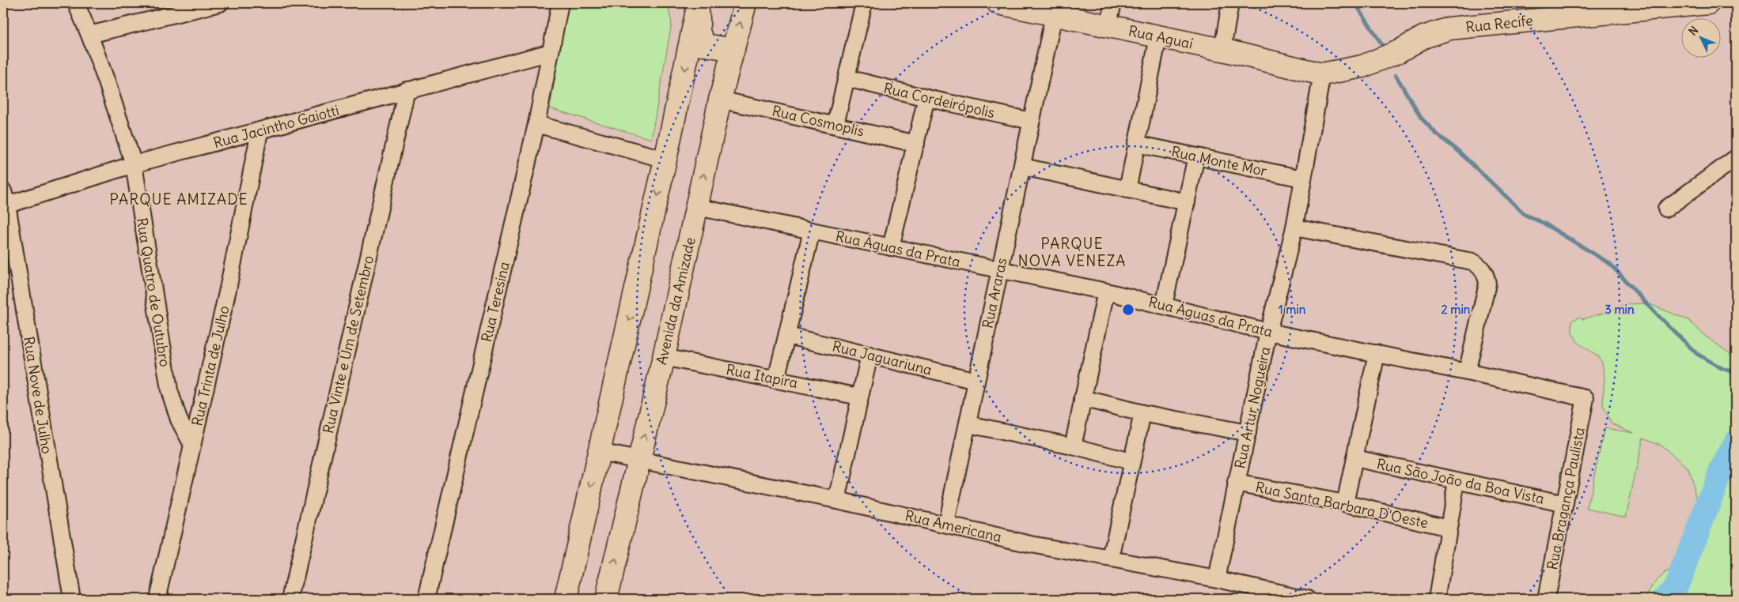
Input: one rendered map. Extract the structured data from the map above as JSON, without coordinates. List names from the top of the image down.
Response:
{
  "streets": {
    "main road": ["Rua Recife", "Rua Aguaí", "Avenida da Amizade"],
    "street": [
      "Rua Cordeirópolis",
      "Rua Cosmoplis",
      "Rua Jacintho Gaiotti",
      "Rua Monte Mor",
      "Rua Águas da Prata",
      "Rua Quatro de Outubro",
      "Rua Araras",
      "Rua Teresina",
      "Rua Vinte e Um de Setembro",
      "Rua Jaguariuna",
      "Rua Trinta de Julho",
      "Rua Itapira",
      "Rua Nove de Julho",
      "Rua Artur Nogueira",
      "Rua São João da Boa Vista",
      "Rua Bragança Paulista",
      "Rua Santa Barbara D'Oeste",
      "Rua Americana"
    ]
  },
  "crossings": [
    ["Rua Recife", "Rua Aguaí"],
    ["Rua Recife", "Rua Artur Nogueira"],
    ["Rua Aguaí", "Rua Araras"],
    ["Rua Aguaí", "Rua Artur Nogueira"],
    ["Rua Cordeirópolis", "Rua Araras"],
    ["Rua Cosmoplis", "Avenida da Amizade"],
    ["Rua Jacintho Gaiotti", "Rua Quatro de Outubro"],
    ["Rua Jacintho Gaiotti", "Rua Teresina"],
    ["Rua Jacintho Gaiotti", "Rua Vinte e Um de Setembro"],
    ["Rua Jacintho Gaiotti", "Rua Trinta de Julho"],
    ["Rua Jacintho Gaiotti", "Rua Nove de Julho"],
    ["Rua Monte Mor", "Rua Artur Nogueira"],
    ["Rua Águas da Prata", "Rua Araras"],
    ["Rua Águas da Prata", "Avenida da Amizade"],
    ["Rua Águas da Prata", "Rua Artur Nogueira"],
    ["Rua Águas da Prata", "Rua Bragança Paulista"],
    ["Rua Quatro de Outubro", "Rua Trinta de Julho"],
    ["Rua Araras", "Rua Jaguariuna"],
    ["Rua Araras", "Rua Americana"],
    ["Avenida da Amizade", "Rua Itapira"],
    ["Avenida da Amizade", "Rua Americana"],
    ["Rua Artur Nogueira", "Rua Santa Barbara D'Oeste"],
    ["Rua Artur Nogueira", "Rua Americana"],
    ["Rua São João da Boa Vista", "Rua Bragança Paulista"]
  ],
  "districts": ["PARQUE AMIZADE", "PARQUE NOVA VENEZA"],
  "north": "top left",
  "rings": ["1 min", "2 min", "3 min"]
}
